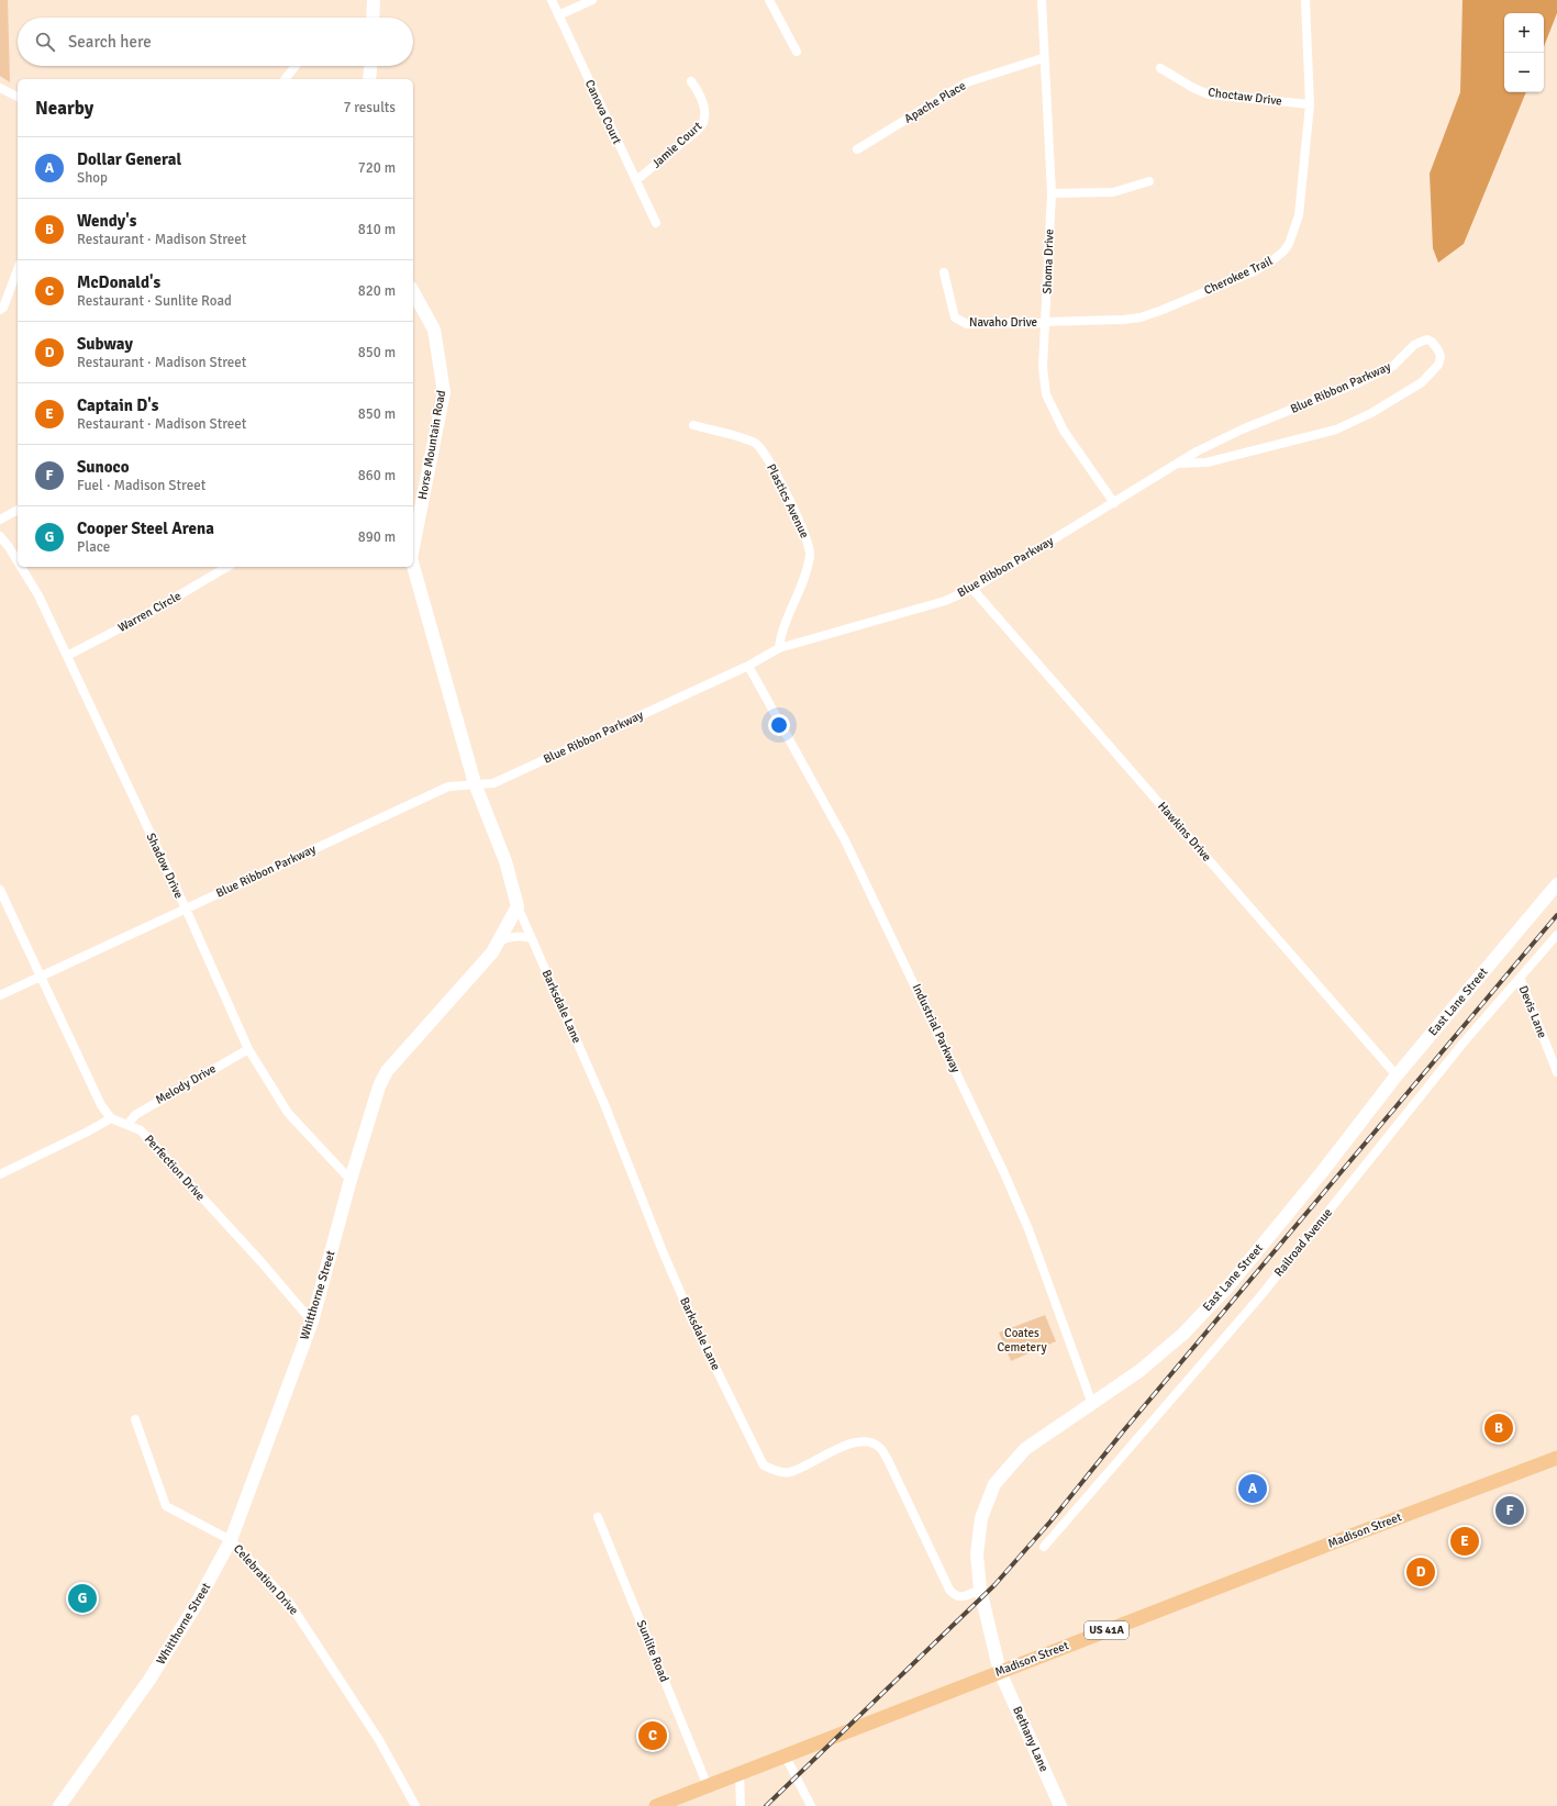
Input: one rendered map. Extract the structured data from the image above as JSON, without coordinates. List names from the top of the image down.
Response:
{
  "streets": {
    "main road": ["Madison Street", "US 41A"],
    "street": [
      "Choctaw Drive",
      "Apache Place",
      "Canova Court",
      "Jamie Court",
      "Shoma Drive",
      "Cherokee Trail",
      "Navaho Drive",
      "Blue Ribbon Parkway",
      "Horse Mountain Road",
      "Plastics Avenue",
      "Warren Circle",
      "Hawkins Drive",
      "Shadow Drive",
      "East Lane Street",
      "Barksdale Lane",
      "Devis Lane",
      "Industrial Parkway",
      "Melody Drive",
      "Perfection Drive",
      "Railroad Avenue",
      "Whitthorne Street",
      "Celebration Drive",
      "Sunlite Road",
      "Bethany Lane"
    ]
  },
  "crossings": [
    ["Choctaw Drive", "Cherokee Trail"],
    ["Apache Place", "Shoma Drive"],
    ["Canova Court", "Jamie Court"],
    ["Shoma Drive", "Cherokee Trail"],
    ["Shoma Drive", "Navaho Drive"],
    ["Shoma Drive", "Blue Ribbon Parkway"],
    ["Cherokee Trail", "Navaho Drive"],
    ["Blue Ribbon Parkway", "Horse Mountain Road"],
    ["Blue Ribbon Parkway", "Plastics Avenue"],
    ["Blue Ribbon Parkway", "Hawkins Drive"],
    ["Blue Ribbon Parkway", "Shadow Drive"],
    ["Blue Ribbon Parkway", "Industrial Parkway"],
    ["Warren Circle", "Shadow Drive"],
    ["Hawkins Drive", "East Lane Street"],
    ["Shadow Drive", "Melody Drive"],
    ["Shadow Drive", "Whitthorne Street"],
    ["East Lane Street", "Barksdale Lane"],
    ["East Lane Street", "Industrial Parkway"],
    ["East Lane Street", "Madison Street"],
    ["East Lane Street", "Bethany Lane"],
    ["Barksdale Lane", "Whitthorne Street"],
    ["Devis Lane", "Railroad Avenue"],
    ["Melody Drive", "Perfection Drive"],
    ["Perfection Drive", "Whitthorne Street"],
    ["Whitthorne Street", "Celebration Drive"],
    ["Madison Street", "Sunlite Road"],
    ["Madison Street", "Bethany Lane"]
  ],
  "parks": ["Coates Cemetery"],
  "page": {
    "map_buttons": ["+", "−"],
    "search": "Search here",
    "heading": ["Nearby", "7 results"],
    "list": [
      {
        "mark": "A",
        "name": "Dollar General",
        "note": "Shop",
        "value": "720 m"
      },
      {
        "mark": "B",
        "name": "Wendy's",
        "note": "Restaurant · Madison Street",
        "value": "810 m"
      },
      {
        "mark": "C",
        "name": "McDonald's",
        "note": "Restaurant · Sunlite Road",
        "value": "820 m"
      },
      {
        "mark": "D",
        "name": "Subway",
        "note": "Restaurant · Madison Street",
        "value": "850 m"
      },
      {
        "mark": "E",
        "name": "Captain D's",
        "note": "Restaurant · Madison Street",
        "value": "850 m"
      },
      {
        "mark": "F",
        "name": "Sunoco",
        "note": "Fuel · Madison Street",
        "value": "860 m"
      },
      {
        "mark": "G",
        "name": "Cooper Steel Arena",
        "note": "Place",
        "value": "890 m"
      }
    ],
    "pins": [
      "B",
      "A",
      "F",
      "E",
      "D",
      "G",
      "C"
    ]
  }
}
